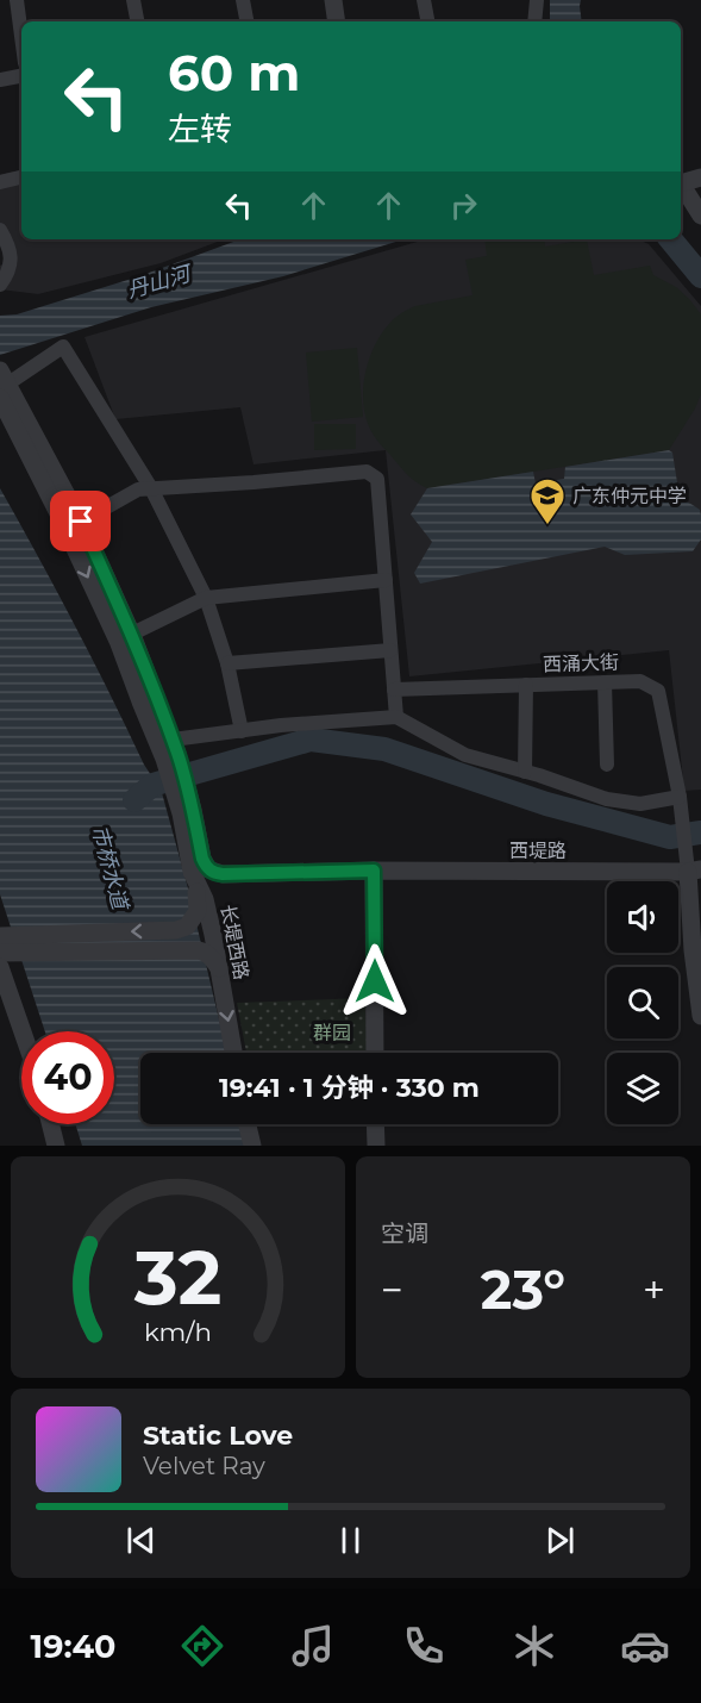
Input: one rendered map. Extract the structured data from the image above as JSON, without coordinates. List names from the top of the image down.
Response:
{
  "streets": {
    "street": ["西涌大街", "西堤路", "长堤西路"]
  },
  "crossings": [
    ["西堤路", "长堤西路"]
  ],
  "water": ["丹山河", "市桥水道"],
  "parks": ["群园"],
  "places": {
    "school or university": ["广东仲元中学"]
  },
  "page": {
    "turn": ["60 m", "左转"],
    "limit": "40",
    "trip": "19:41 · 1 分钟 · 330 m",
    "tile": "空调",
    "heat": ["−", "23°", "+"],
    "song": ["Static Love", "Velvet Ray"],
    "tabs": "19:40",
    "gauge": ["32", "km/h"]
  }
}
